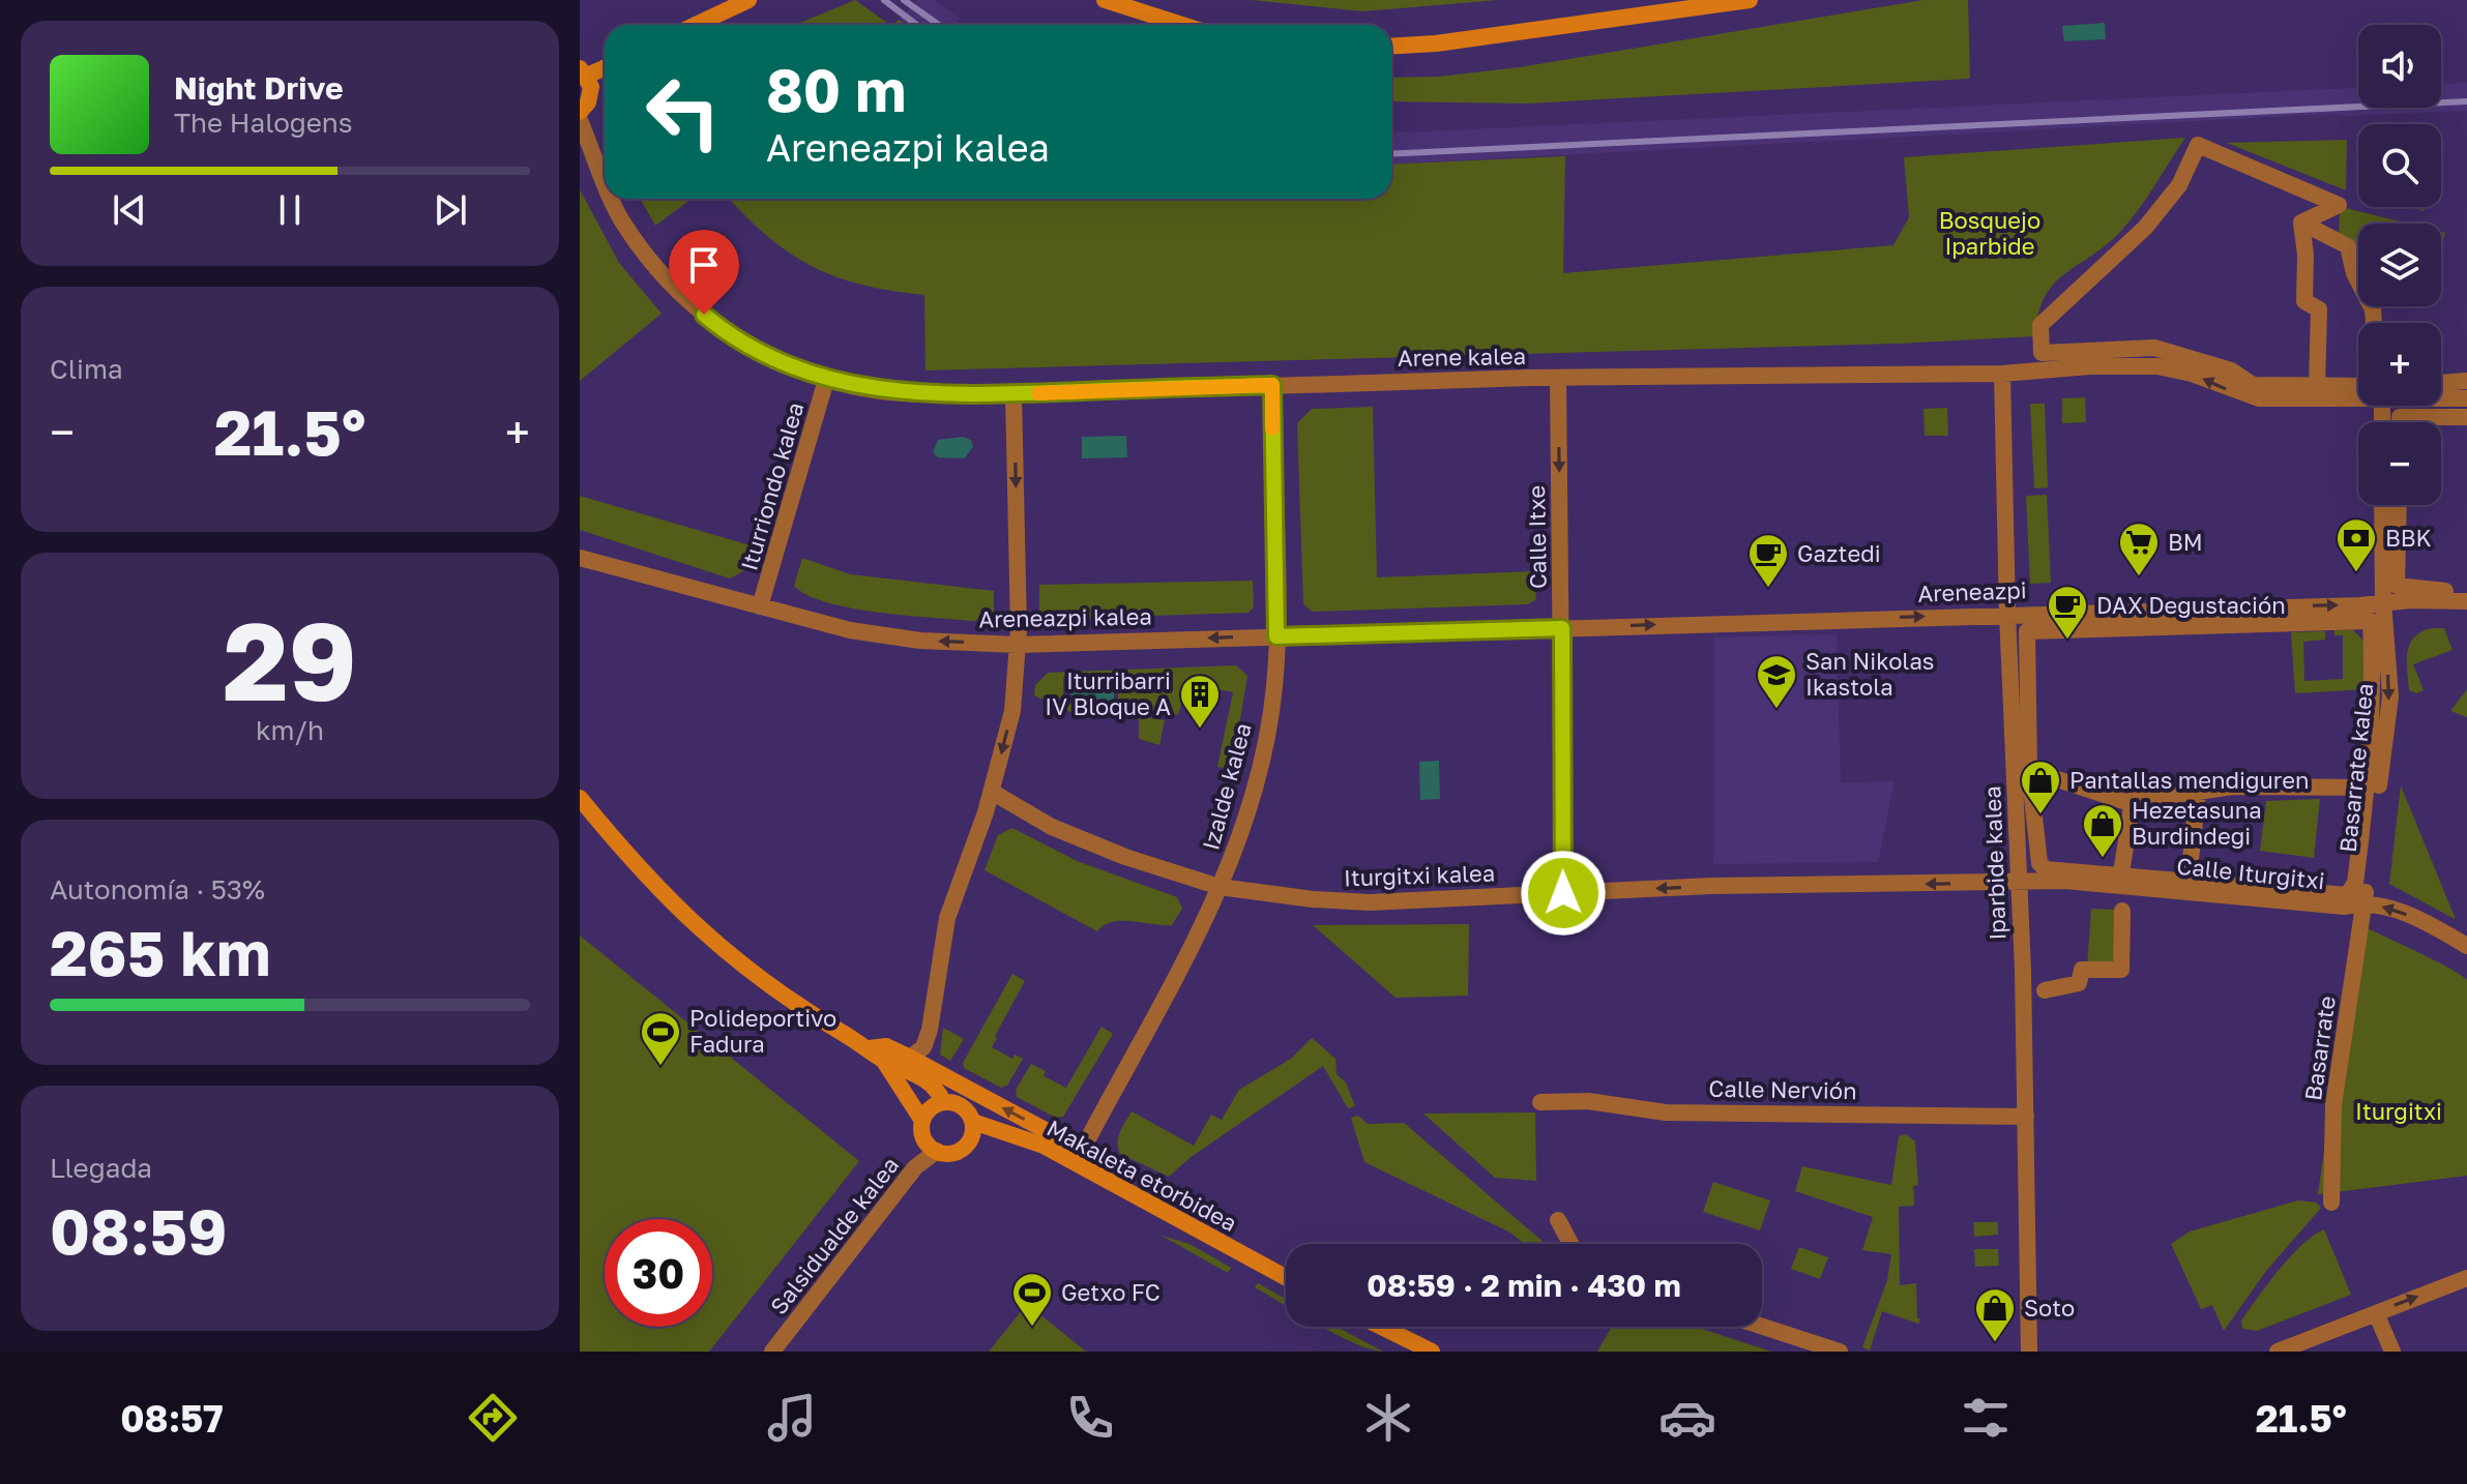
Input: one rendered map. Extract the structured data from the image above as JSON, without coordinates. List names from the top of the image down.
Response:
{
  "streets": {
    "street": [
      "Arene kalea",
      "Iturriondo kalea",
      "Calle Itxe",
      "Areneazpi",
      "Areneazpi kalea",
      "Basarrate kalea",
      "Izalde kalea",
      "Iparbide kalea",
      "Calle Iturgitxi",
      "Iturgitxi kalea",
      "Basarrate",
      "Calle Nervión",
      "Makaleta etorbidea",
      "Salsidualde kalea"
    ]
  },
  "crossings": [
    ["Arene kalea", "Iturriondo kalea"],
    ["Arene kalea", "Calle Itxe"],
    ["Arene kalea", "Izalde kalea"],
    ["Arene kalea", "Iparbide kalea"],
    ["Iturriondo kalea", "Areneazpi kalea"],
    ["Calle Itxe", "Areneazpi"],
    ["Calle Itxe", "Areneazpi kalea"],
    ["Calle Itxe", "Iturgitxi kalea"],
    ["Areneazpi", "Areneazpi kalea"],
    ["Areneazpi", "Basarrate kalea"],
    ["Areneazpi", "Iparbide kalea"],
    ["Areneazpi kalea", "Izalde kalea"],
    ["Basarrate kalea", "Calle Iturgitxi"],
    ["Basarrate kalea", "Basarrate"],
    ["Izalde kalea", "Iturgitxi kalea"],
    ["Izalde kalea", "Makaleta etorbidea"],
    ["Iparbide kalea", "Calle Iturgitxi"],
    ["Iparbide kalea", "Iturgitxi kalea"],
    ["Iparbide kalea", "Calle Nervión"],
    ["Calle Iturgitxi", "Iturgitxi kalea"],
    ["Calle Iturgitxi", "Basarrate"],
    ["Makaleta etorbidea", "Salsidualde kalea"]
  ],
  "one_way": [
    "Calle Itxe",
    "Areneazpi",
    "Areneazpi kalea",
    "Basarrate kalea",
    "Iturgitxi kalea"
  ],
  "parks": ["Bosquejo Iparbide", "Iturgitxi"],
  "places": {
    "bank": ["BBK"],
    "supermarket": ["BM"],
    "cafe": ["Gaztedi", "DAX Degustación"],
    "school or university": ["San Nikolas Ikastola"],
    "building": ["Iturribarri IV Bloque A"],
    "shop": ["Pantallas mendiguren", "Hezetasuna Burdindegi", "Soto"],
    "sports": ["Polideportivo Fadura", "Getxo FC"]
  },
  "page": {
    "map_buttons": ["+", "−"],
    "turn": ["80 m", "Areneazpi kalea"],
    "song": ["Night Drive", "The Halogens"],
    "tile": [
      "Clima",
      ["29", "km/h"],
      ["Autonomía · 53%", "265 km"],
      ["Llegada", "08:59"]
    ],
    "heat": ["−", "21.5°", "+"],
    "limit": "30",
    "trip": "08:59 · 2 min · 430 m",
    "tabs": ["08:57", "21.5°"]
  }
}
